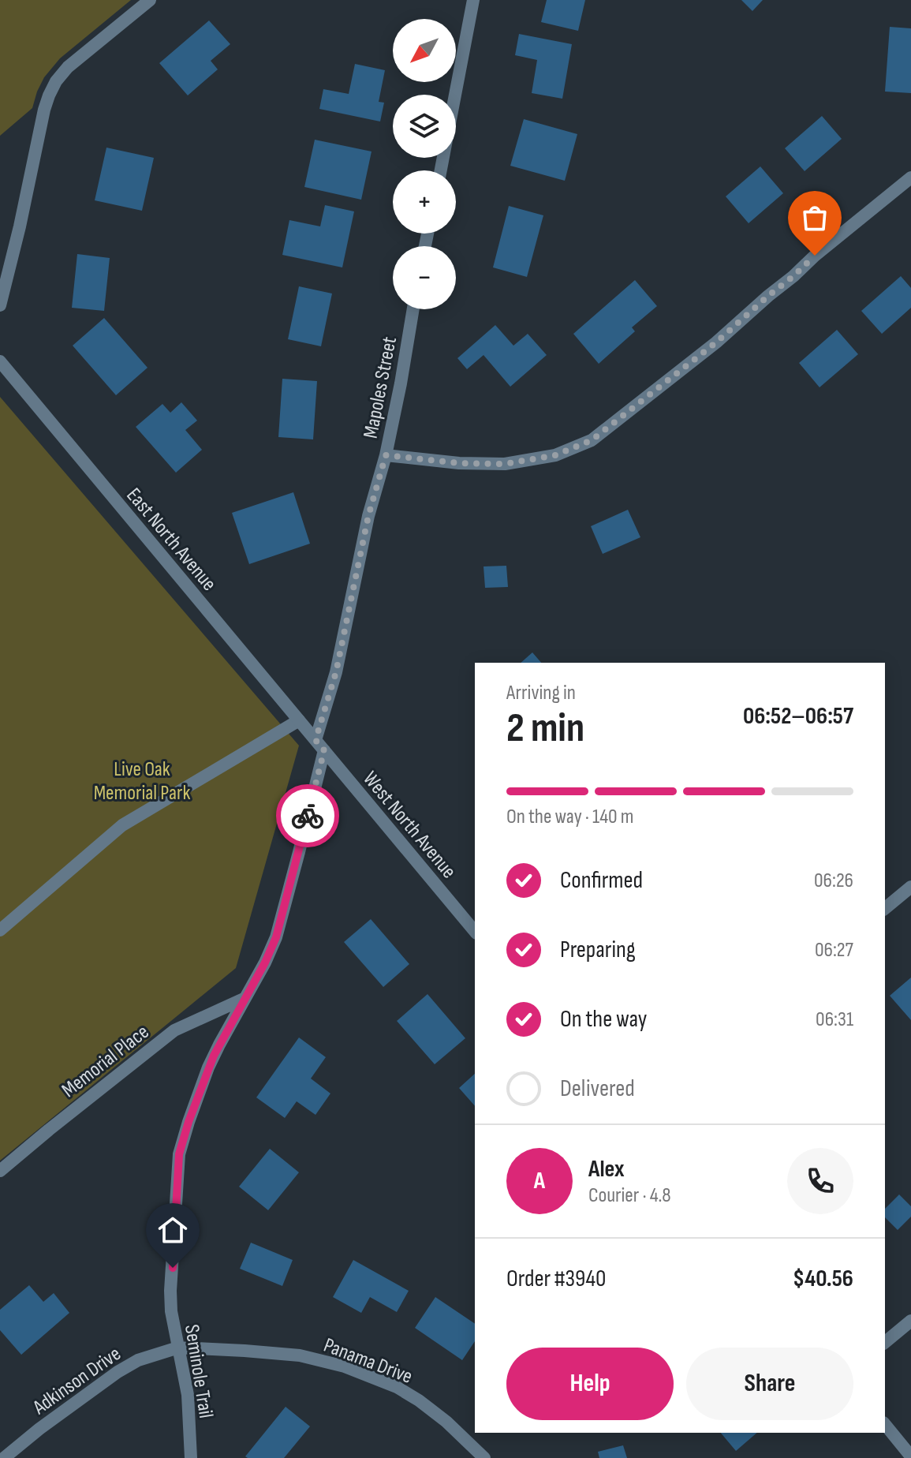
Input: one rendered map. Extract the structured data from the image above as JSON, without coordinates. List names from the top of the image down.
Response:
{
  "streets": {
    "street": [
      "Mapoles Street",
      "East North Avenue",
      "West North Avenue",
      "Memorial Place",
      "Panama Drive",
      "Seminole Trail",
      "Adkinson Drive"
    ]
  },
  "crossings": [
    ["Mapoles Street", "East North Avenue"],
    ["Mapoles Street", "West North Avenue"],
    ["East North Avenue", "West North Avenue"],
    ["West North Avenue", "Seminole Trail"],
    ["Memorial Place", "Seminole Trail"],
    ["Panama Drive", "Seminole Trail"],
    ["Panama Drive", "Adkinson Drive"],
    ["Seminole Trail", "Adkinson Drive"]
  ],
  "parks": ["Live Oak Memorial Park"],
  "north": "bottom left",
  "page": {
    "map_buttons": ["+", "−"],
    "heading": ["2 min", "Arriving in", "06:52–06:57"],
    "panel": [
      "Alex",
      "Courier · 4.8",
      "Order #3940",
      "$40.56"
    ],
    "bar": "On the way · 140 m",
    "list": [
      ["Confirmed", "06:26"],
      ["Preparing", "06:27"],
      ["On the way", "06:31"],
      "Delivered"
    ],
    "round": "A",
    "buttons": ["Help", "Share"]
  }
}
